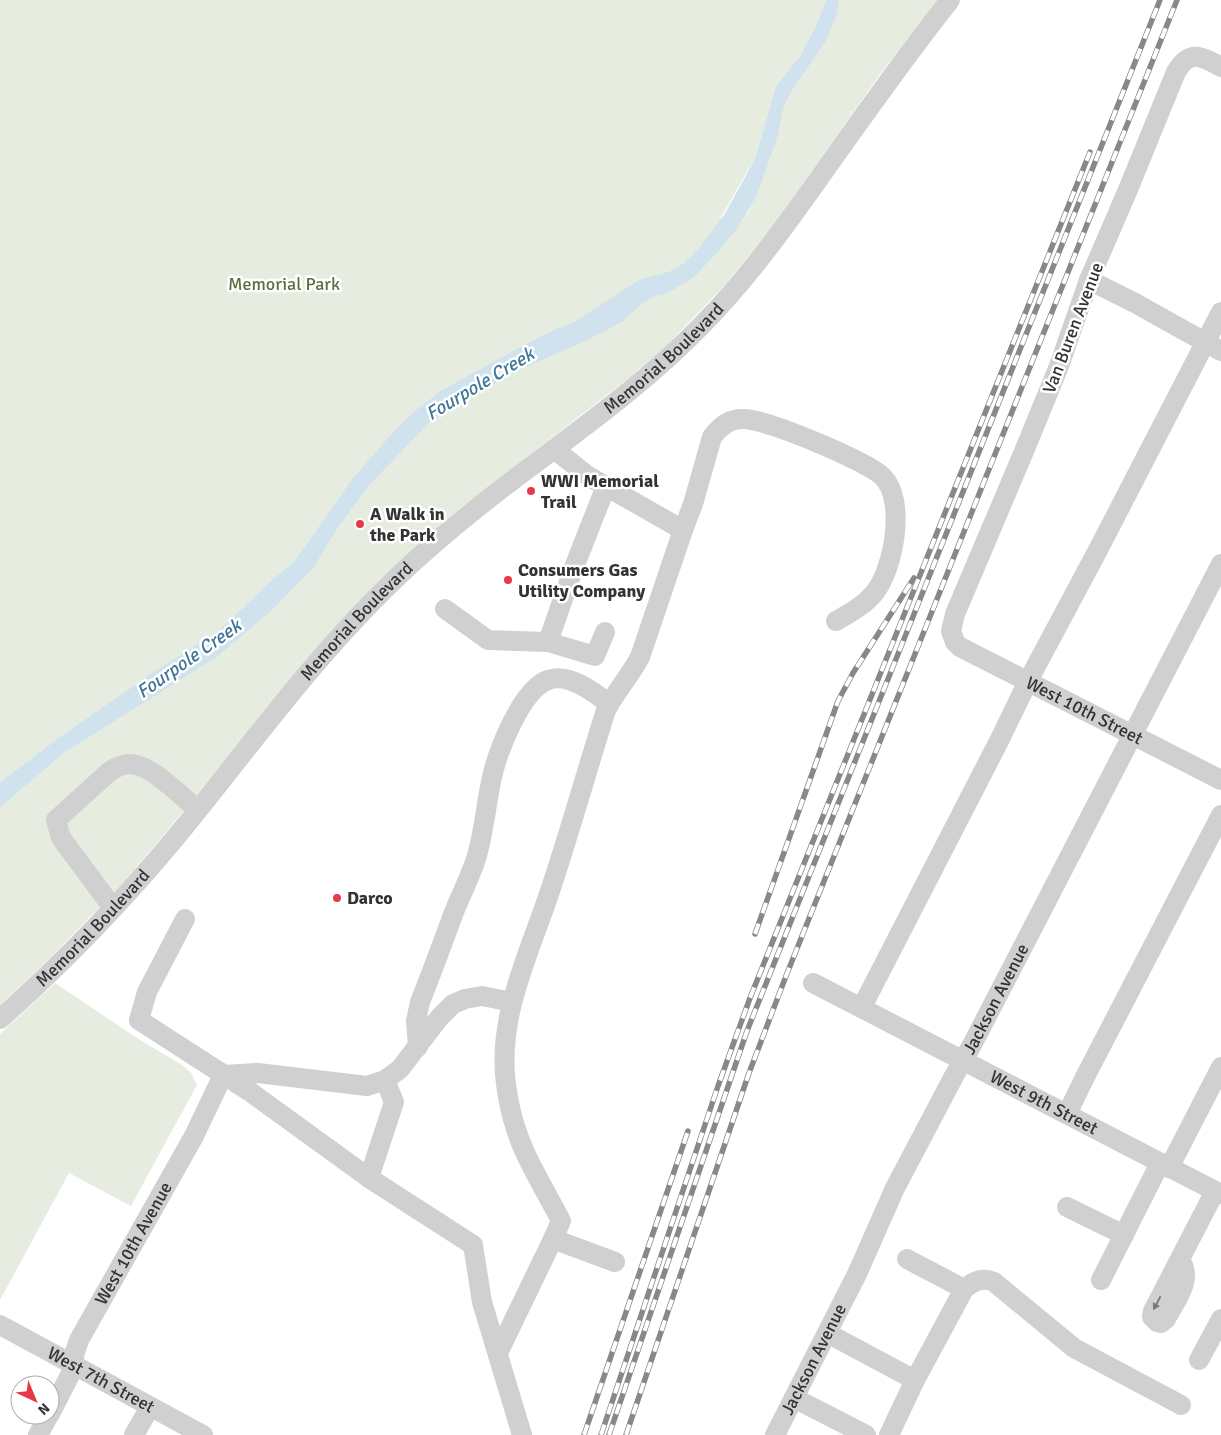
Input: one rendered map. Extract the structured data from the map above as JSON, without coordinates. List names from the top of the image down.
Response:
{
  "streets": {
    "street": [
      "Van Buren Avenue",
      "Memorial Boulevard",
      "West 10th Street",
      "Jackson Avenue",
      "West 9th Street",
      "West 10th Avenue",
      "West 7th Street"
    ]
  },
  "crossings": [
    ["Van Buren Avenue", "West 10th Street"],
    ["West 10th Street", "Jackson Avenue"],
    ["Jackson Avenue", "West 9th Street"],
    ["West 10th Avenue", "West 7th Street"]
  ],
  "water": ["Fourpole Creek"],
  "parks": ["Memorial Park"],
  "places": [
    "WWI Memorial Trail",
    "A Walk in the Park",
    "Consumers Gas Utility Company",
    "Darco"
  ],
  "north": "bottom right"
}
